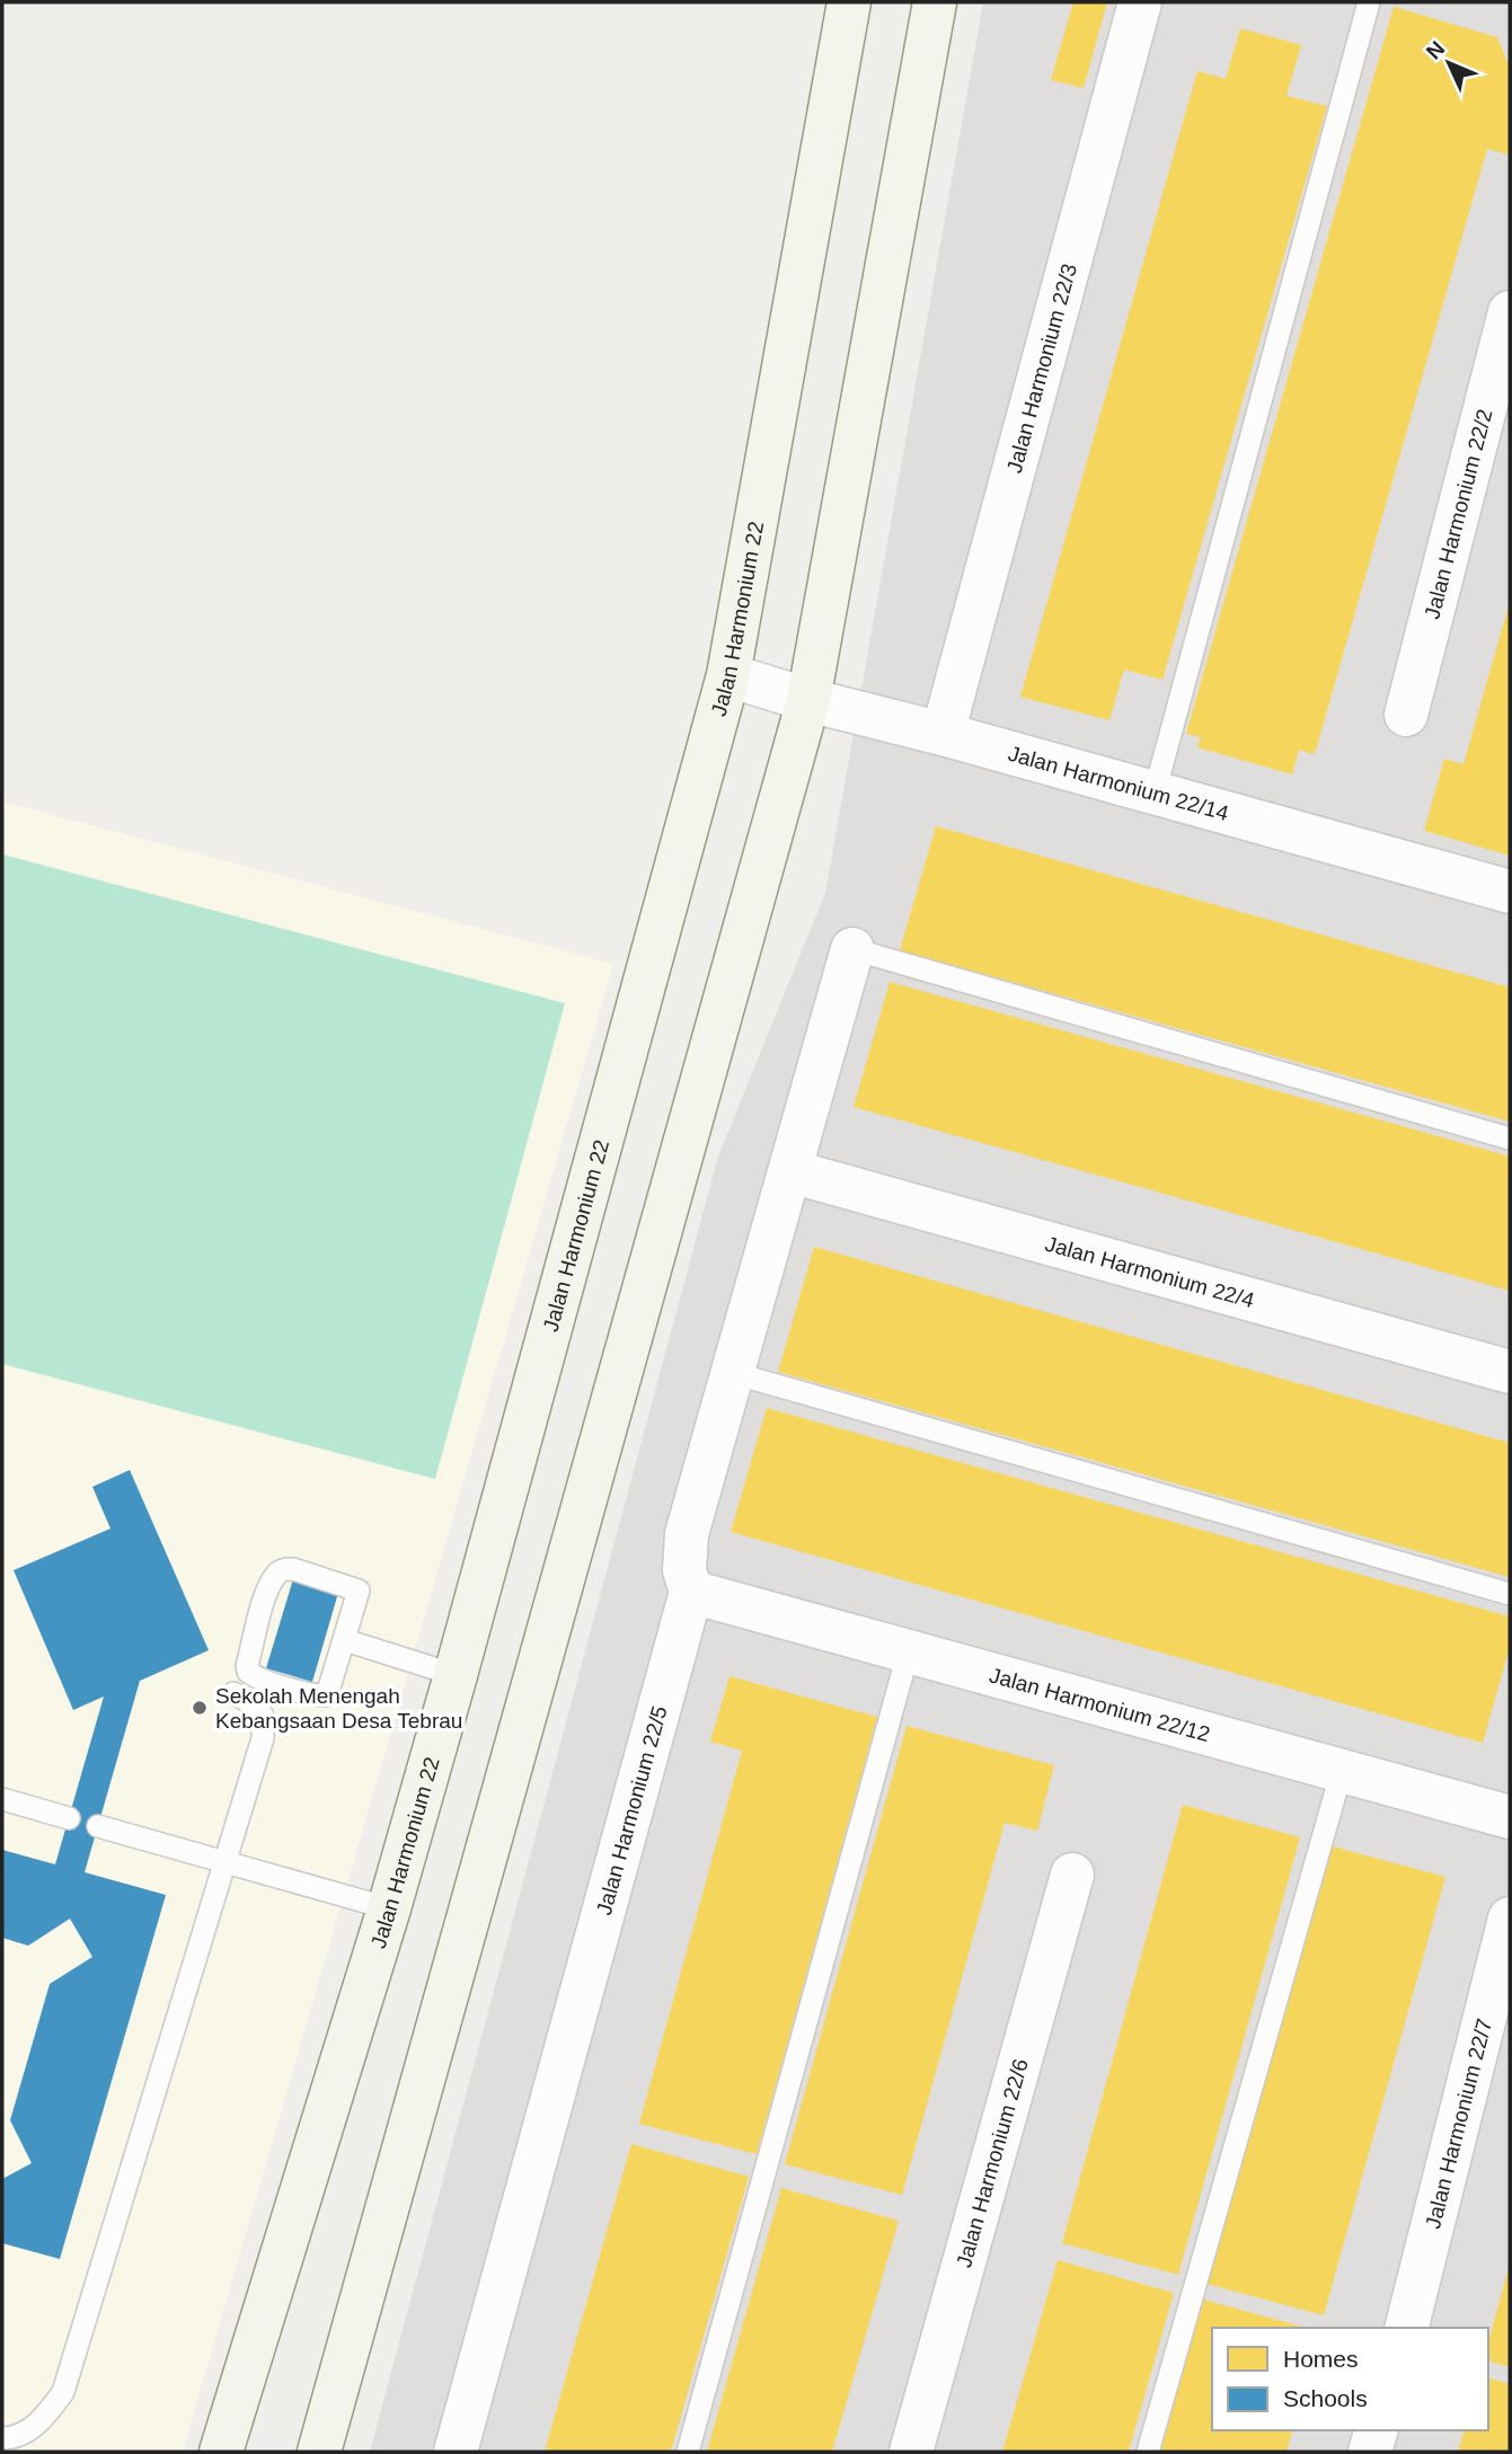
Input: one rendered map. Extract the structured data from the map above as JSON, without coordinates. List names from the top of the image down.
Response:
{
  "streets": {
    "street": [
      "Jalan Harmonium 22/3",
      "Jalan Harmonium 22/2",
      "Jalan Harmonium 22",
      "Jalan Harmonium 22/14",
      "Jalan Harmonium 22/4",
      "Jalan Harmonium 22/12",
      "Jalan Harmonium 22/5",
      "Jalan Harmonium 22/7",
      "Jalan Harmonium 22/6"
    ]
  },
  "crossings": [
    ["Jalan Harmonium 22/3", "Jalan Harmonium 22/14"],
    ["Jalan Harmonium 22", "Jalan Harmonium 22/14"],
    ["Jalan Harmonium 22/4", "Jalan Harmonium 22/5"],
    ["Jalan Harmonium 22/12", "Jalan Harmonium 22/5"]
  ],
  "places": ["Sekolah Menengah Kebangsaan Desa Tebrau"],
  "legend": ["Homes", "Schools"],
  "north": "top left"
}
